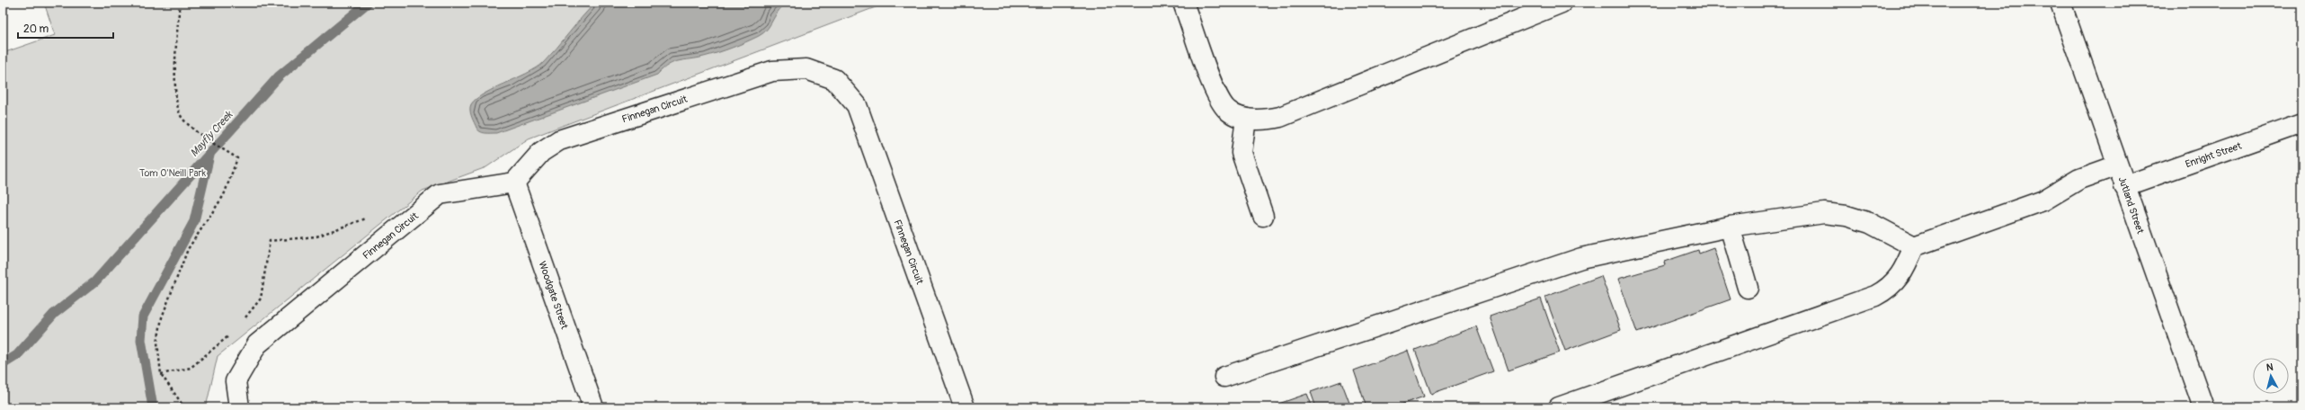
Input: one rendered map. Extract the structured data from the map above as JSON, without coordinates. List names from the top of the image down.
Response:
{
  "streets": {
    "street": [
      "Finnegan Circuit",
      "Enright Street",
      "Jutland Street",
      "Woodgate Street"
    ]
  },
  "crossings": [
    ["Finnegan Circuit", "Woodgate Street"],
    ["Enright Street", "Jutland Street"]
  ],
  "water": ["Mayfly Creek"],
  "parks": ["Tom O'Neill Park"],
  "scale_bar": "20 m",
  "north": "top"
}
